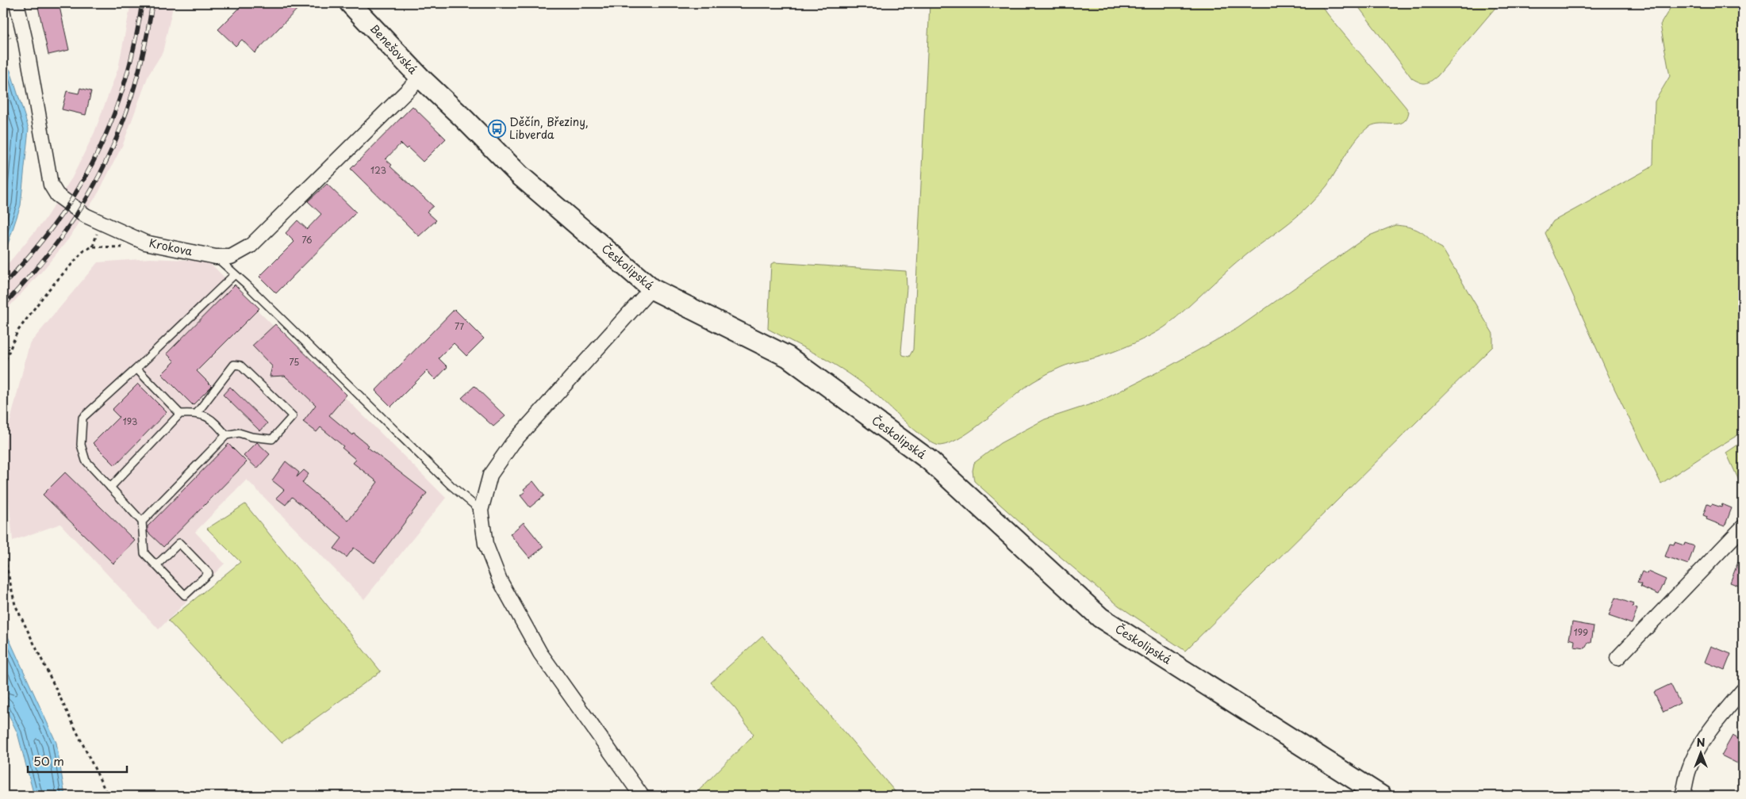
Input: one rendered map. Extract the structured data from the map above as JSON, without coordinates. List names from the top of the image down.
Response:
{
  "streets": {
    "main road": ["Benešovská", "Českolipská"],
    "street": ["Krokova"]
  },
  "crossings": [
    ["Benešovská", "Krokova"],
    ["Benešovská", "Českolipská"],
    ["Krokova", "Českolipská"]
  ],
  "places": {
    "bus stop": ["Děčín, Březiny, Libverda"]
  },
  "house_numbers": [
    "123",
    "76",
    "77",
    "75",
    "193",
    "199"
  ],
  "scale_bar": "50 m",
  "north": "top"
}
